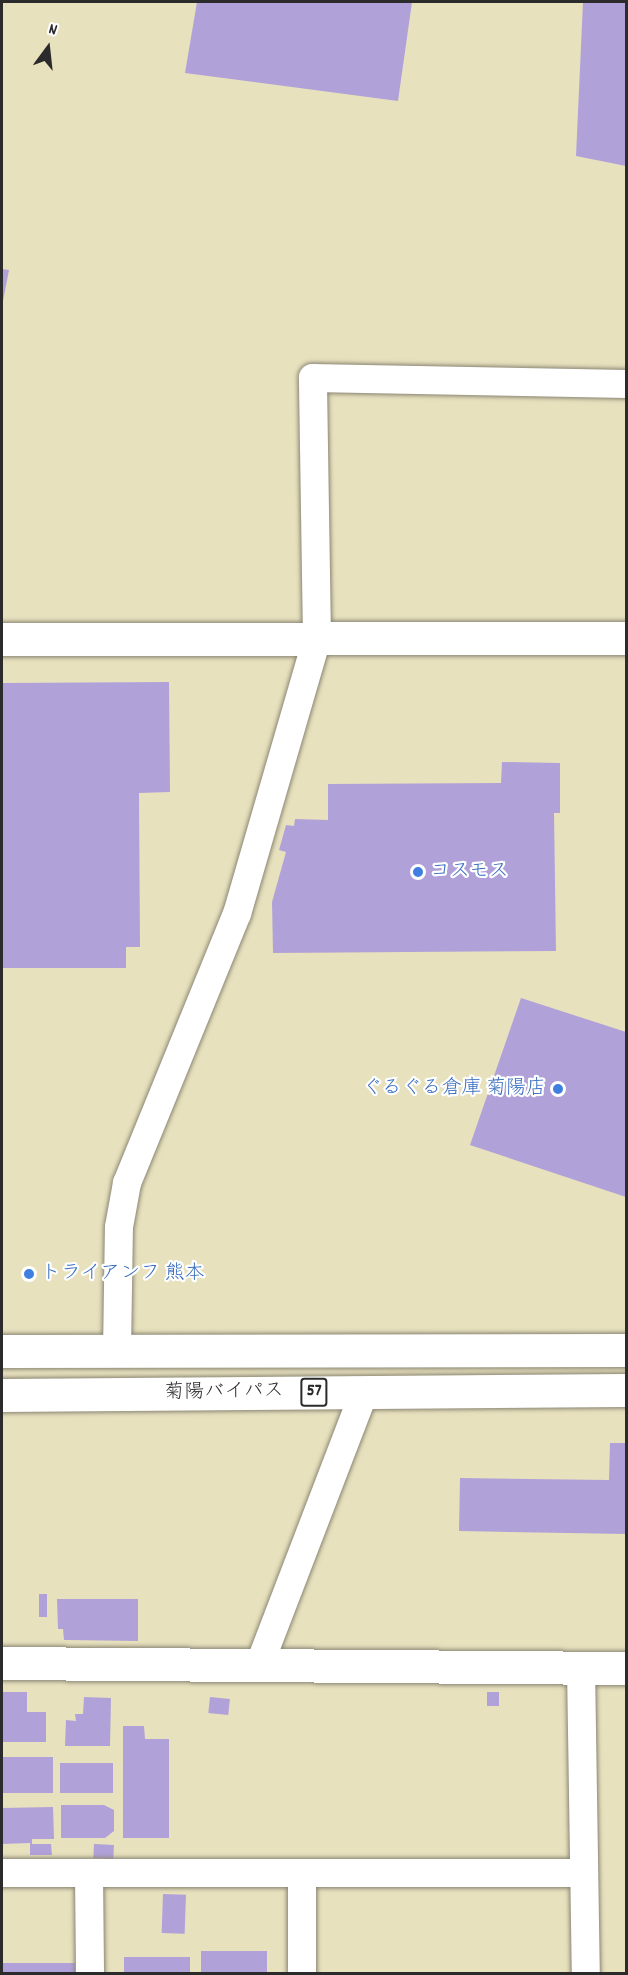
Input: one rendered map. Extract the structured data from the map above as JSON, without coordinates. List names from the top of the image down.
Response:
{
  "streets": {
    "main road": ["57", "菊陽バイパス"]
  },
  "places": ["コスモス", "ぐるぐる倉庫 菊陽店", "トライアンフ 熊本"],
  "north": "top"
}
